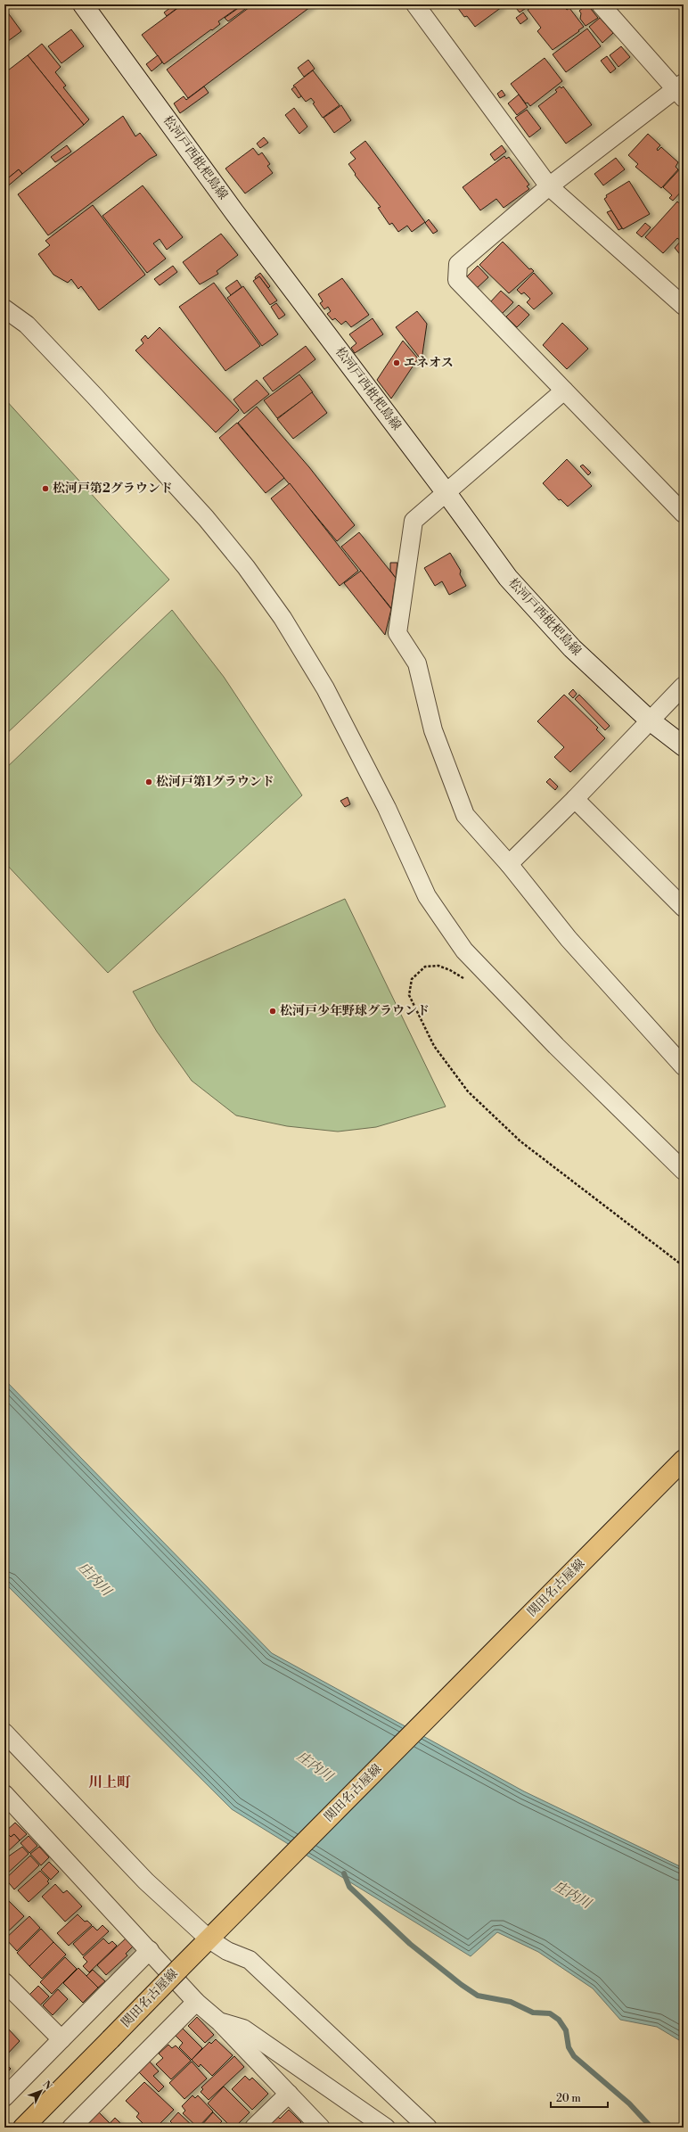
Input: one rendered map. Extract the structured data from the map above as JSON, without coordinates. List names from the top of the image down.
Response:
{
  "streets": {
    "main road": ["松河戸西枇杷島線", "関田名古屋線"]
  },
  "districts": ["川上町"],
  "water": ["庄内川"],
  "places": [
    "エネオス",
    "松河戸第2グラウンド",
    "松河戸第1グラウンド",
    "松河戸少年野球グラウンド"
  ],
  "scale_bar": "20 m",
  "north": "top right"
}
